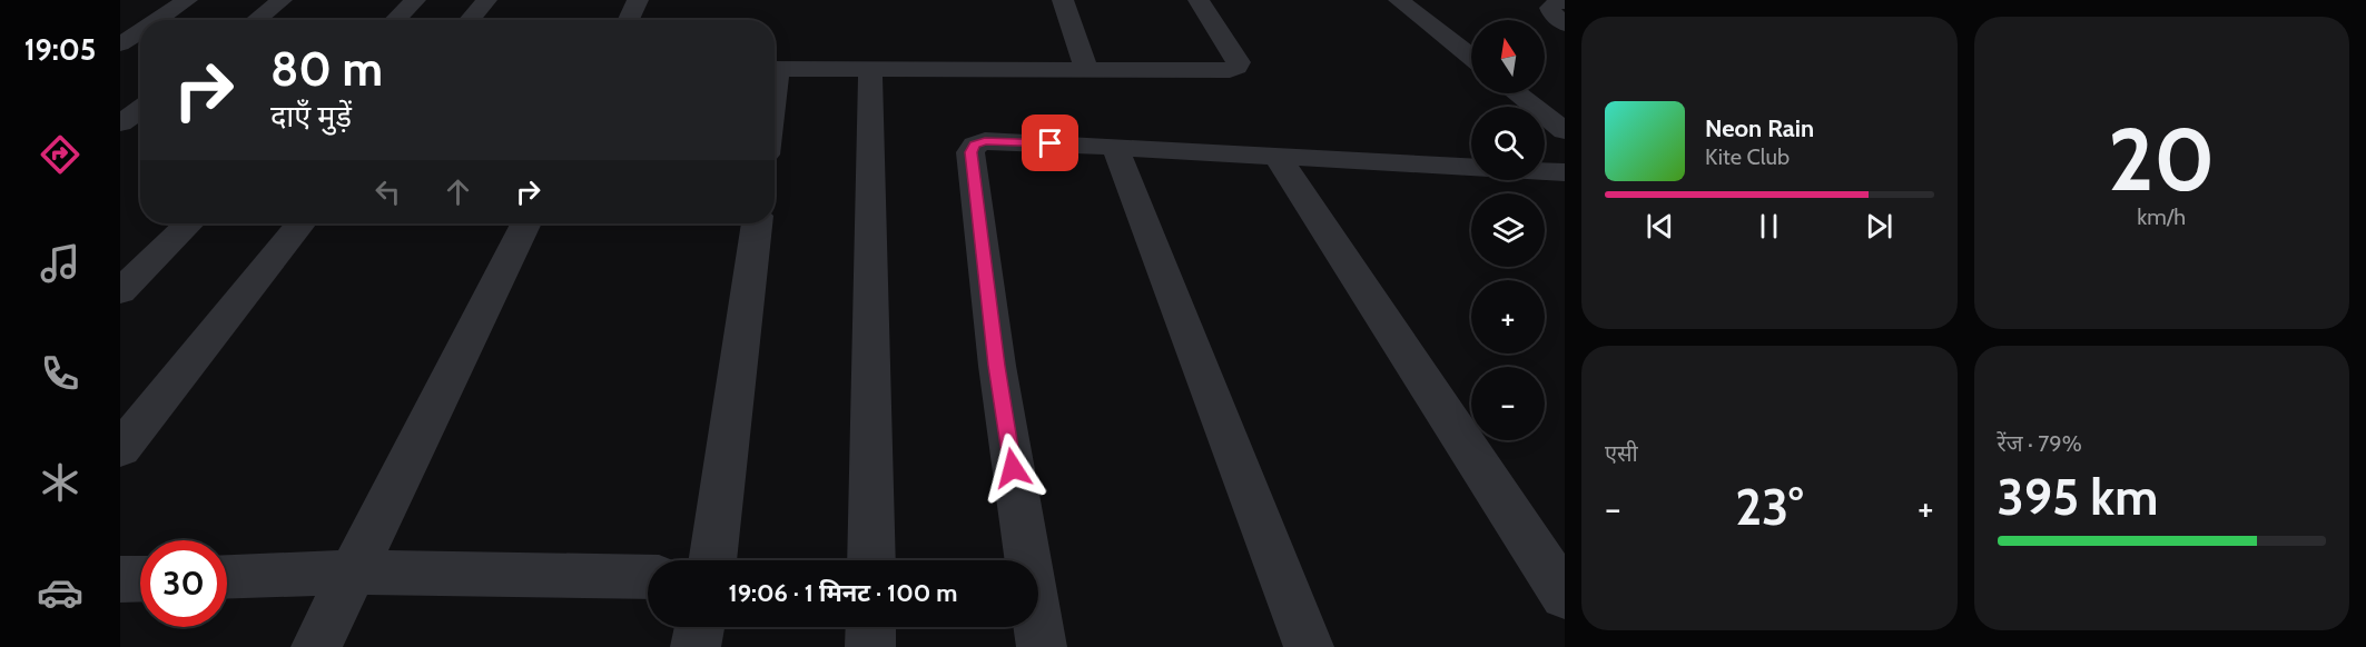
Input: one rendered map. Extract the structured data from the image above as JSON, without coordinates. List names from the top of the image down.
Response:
{
  "north": "top",
  "page": {
    "tabs": "19:05",
    "tile": [
      ["20", "km/h"],
      "एसी",
      ["रेंज · 79%", "395 km"]
    ],
    "map_buttons": ["+", "−"],
    "turn": ["80 m", "दाएँ मुड़ें"],
    "song": ["Neon Rain", "Kite Club"],
    "heat": ["−", "23°", "+"],
    "limit": "30",
    "trip": "19:06 · 1 मिनट · 100 m"
  }
}
